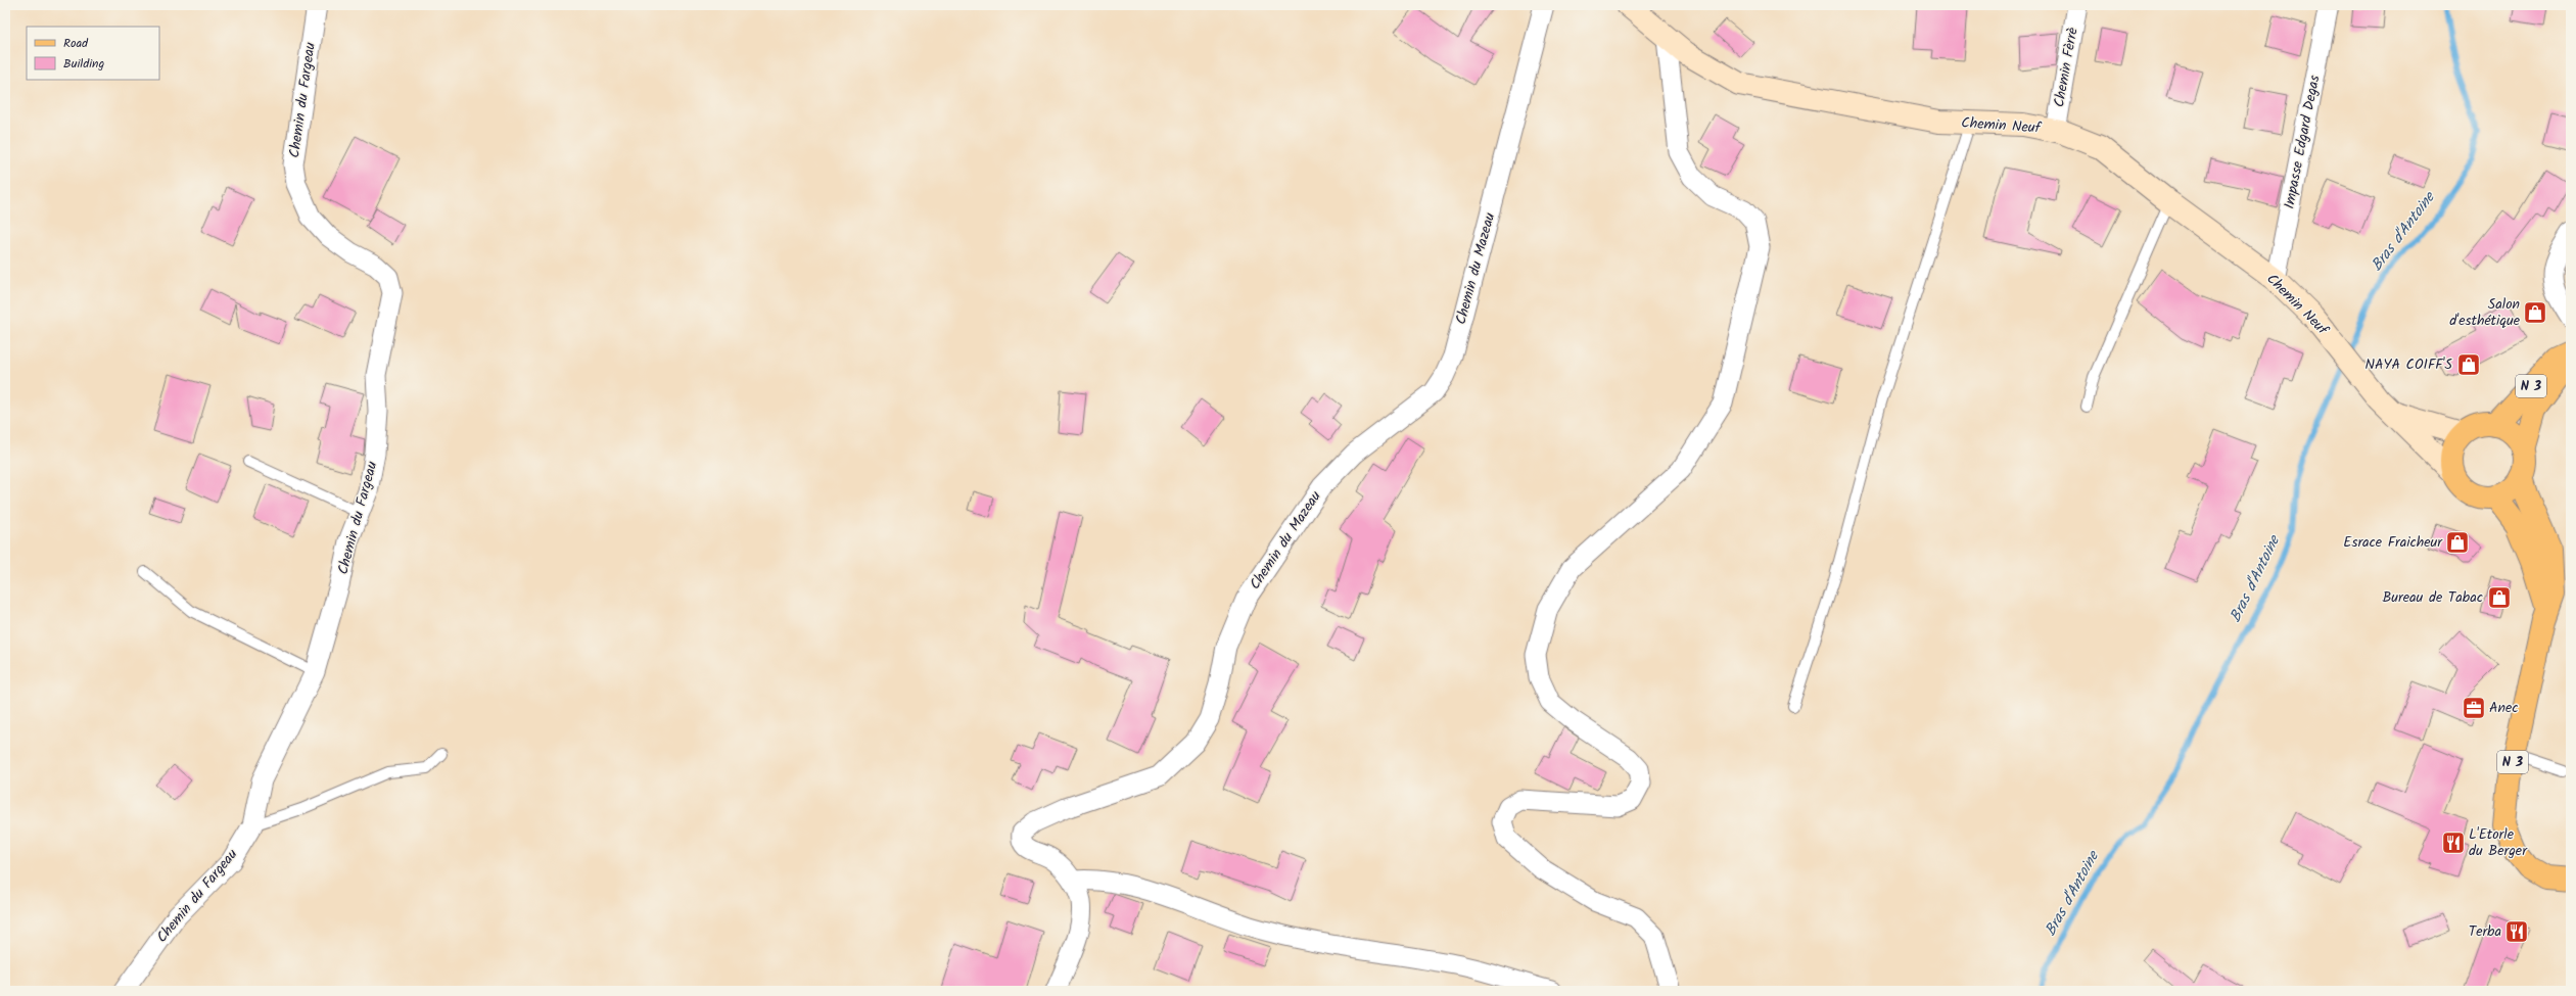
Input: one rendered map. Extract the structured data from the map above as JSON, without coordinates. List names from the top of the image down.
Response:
{
  "streets": {
    "main road": ["Chemin Neuf", "N 3"],
    "street": [
      "Chemin Fèrrè",
      "Chemin du Fargeau",
      "Impasse Edgard Degas",
      "Chemin du Mazeau"
    ]
  },
  "crossings": [
    ["Chemin Fèrrè", "Chemin Neuf"],
    ["Chemin Neuf", "Impasse Edgard Degas"],
    ["Chemin Neuf", "N 3"]
  ],
  "water": ["Bras d'Antoine"],
  "places": {
    "shop": [
      "Salon d'esthétique",
      "NAYA COIFF'S",
      "Esrace Fraicheur",
      "Bureau de Tabac"
    ],
    "office": ["Anec"],
    "restaurant": ["L'Etorle du Berger", "Terba"]
  },
  "legend": ["Road", "Building"]
}
